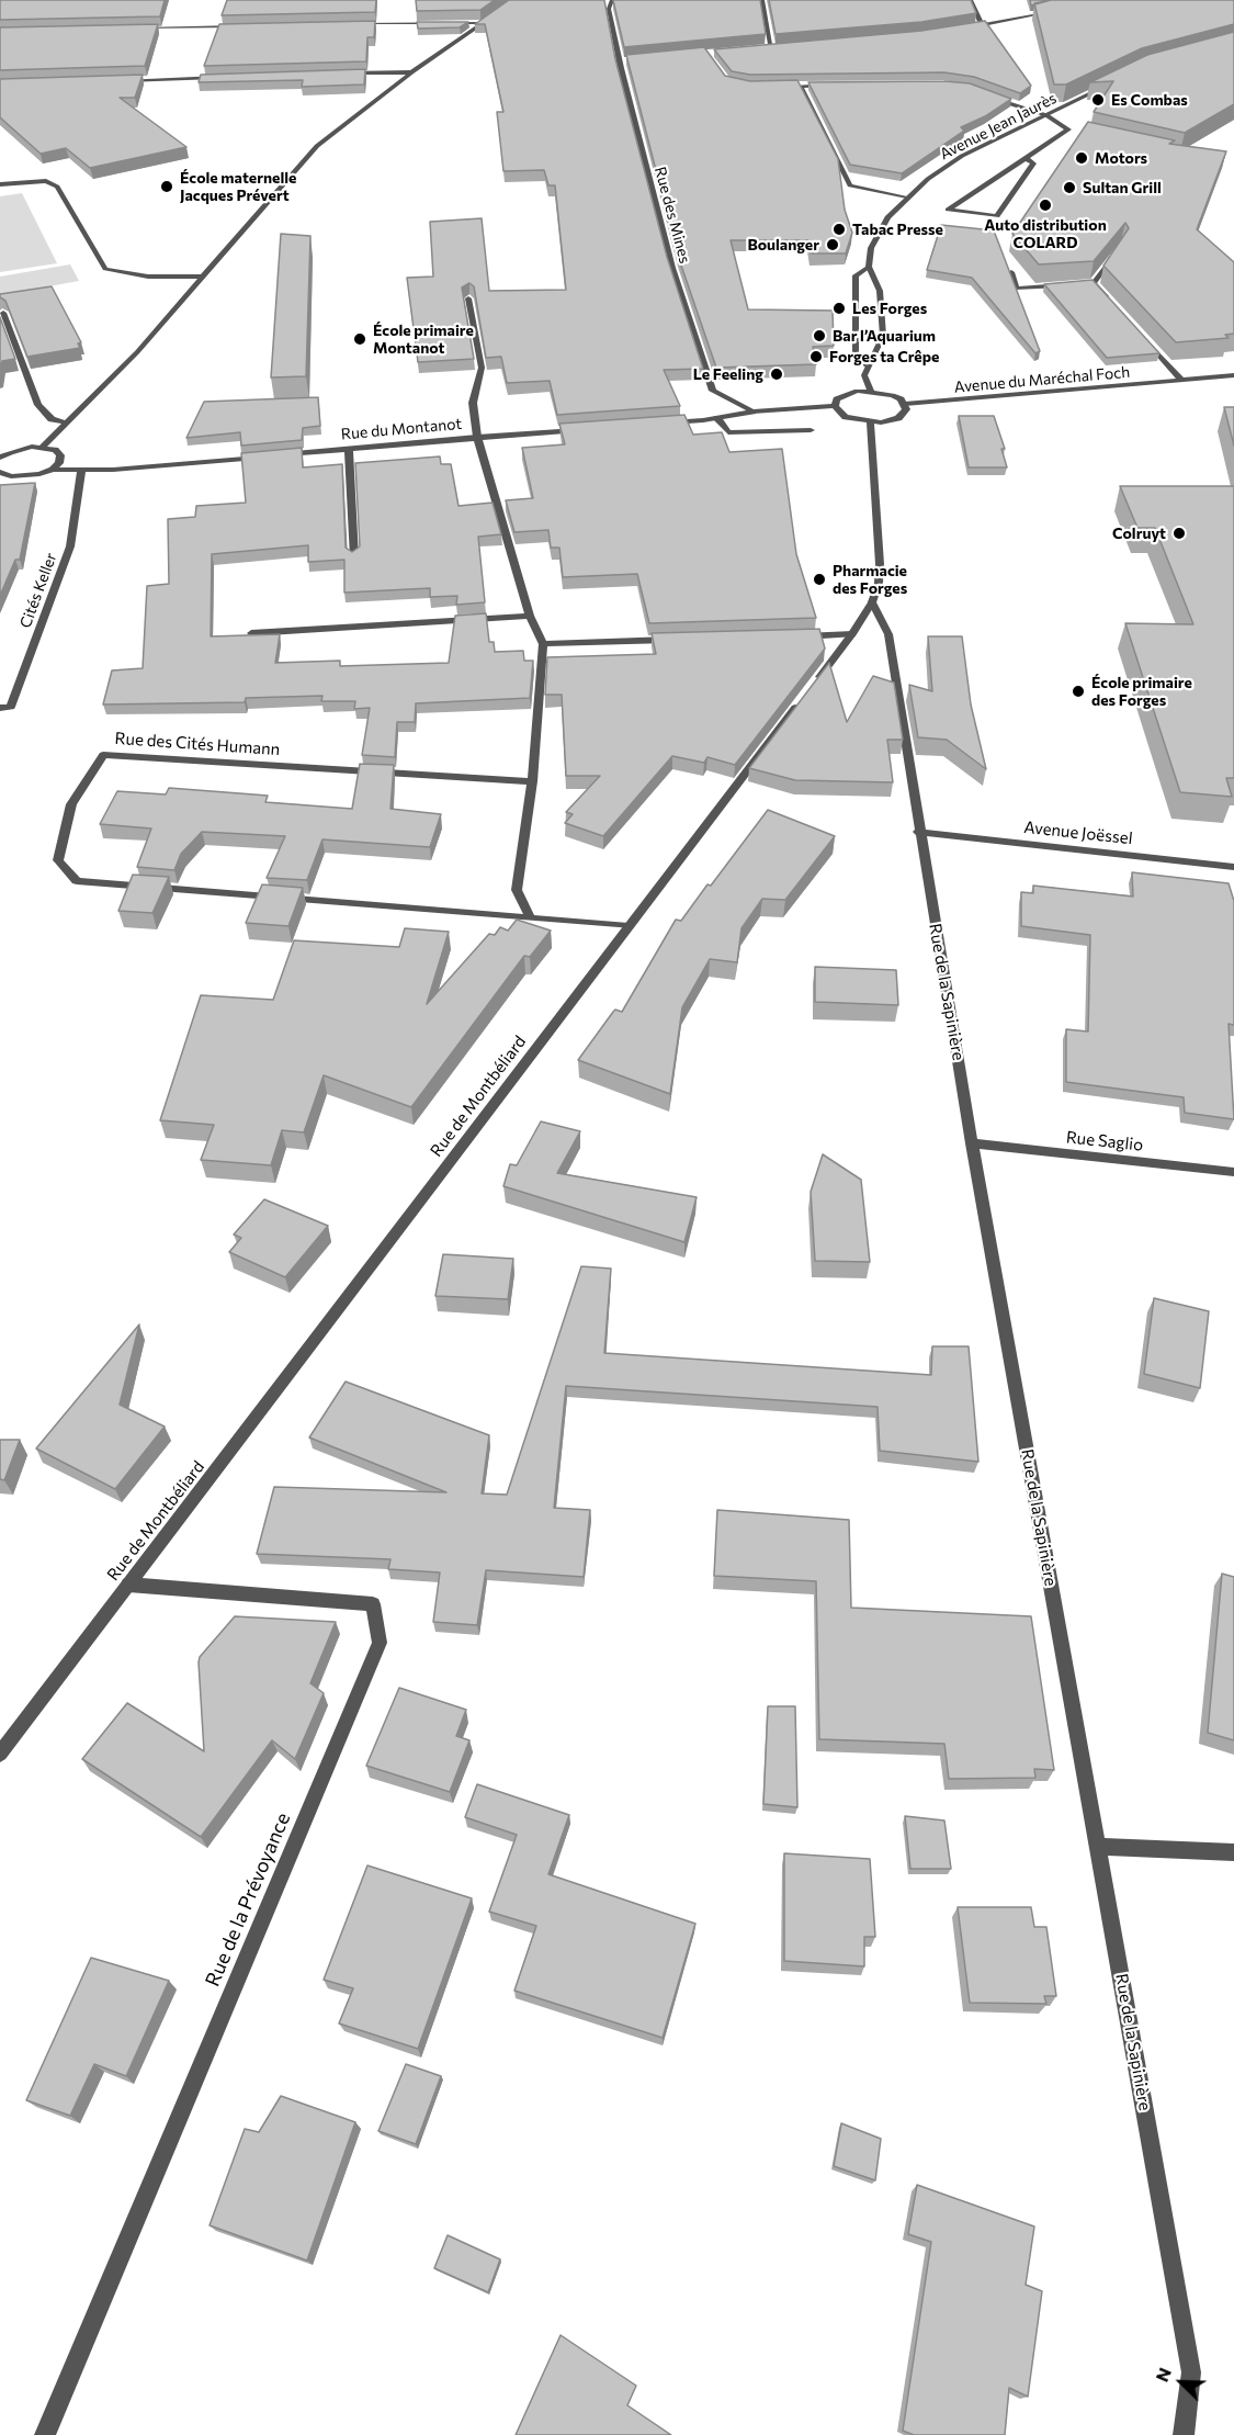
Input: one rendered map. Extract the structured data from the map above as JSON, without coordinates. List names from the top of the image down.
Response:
{
  "streets": {
    "street": [
      "Avenue Jean Jaurès",
      "Rue des Mines",
      "Avenue du Maréchal Foch",
      "Rue du Montanot",
      "Cités Keller",
      "Rue des Cités Humann",
      "Avenue Joëssel",
      "Rue de la Sapinière",
      "Rue de Montbéliard",
      "Rue Saglio",
      "Rue de la Prévoyance"
    ]
  },
  "crossings": [
    ["Rue du Montanot", "Cités Keller"],
    ["Rue des Cités Humann", "Rue de Montbéliard"],
    ["Avenue Joëssel", "Rue de la Sapinière"],
    ["Rue de la Sapinière", "Rue de Montbéliard"],
    ["Rue de la Sapinière", "Rue Saglio"],
    ["Rue de Montbéliard", "Rue de la Prévoyance"]
  ],
  "places": [
    "Es Combas",
    "Motors",
    "École maternelle Jacques Prévert",
    "Sultan Grill",
    "Auto distribution COLARD",
    "Tabac Presse",
    "Boulanger",
    "Les Forges",
    "Bar l’Aquarium",
    "École primaire Montanot",
    "Forges ta Crêpe",
    "Le Feeling",
    "Colruyt",
    "Pharmacie des Forges",
    "École primaire des Forges"
  ],
  "north": "top left"
}
